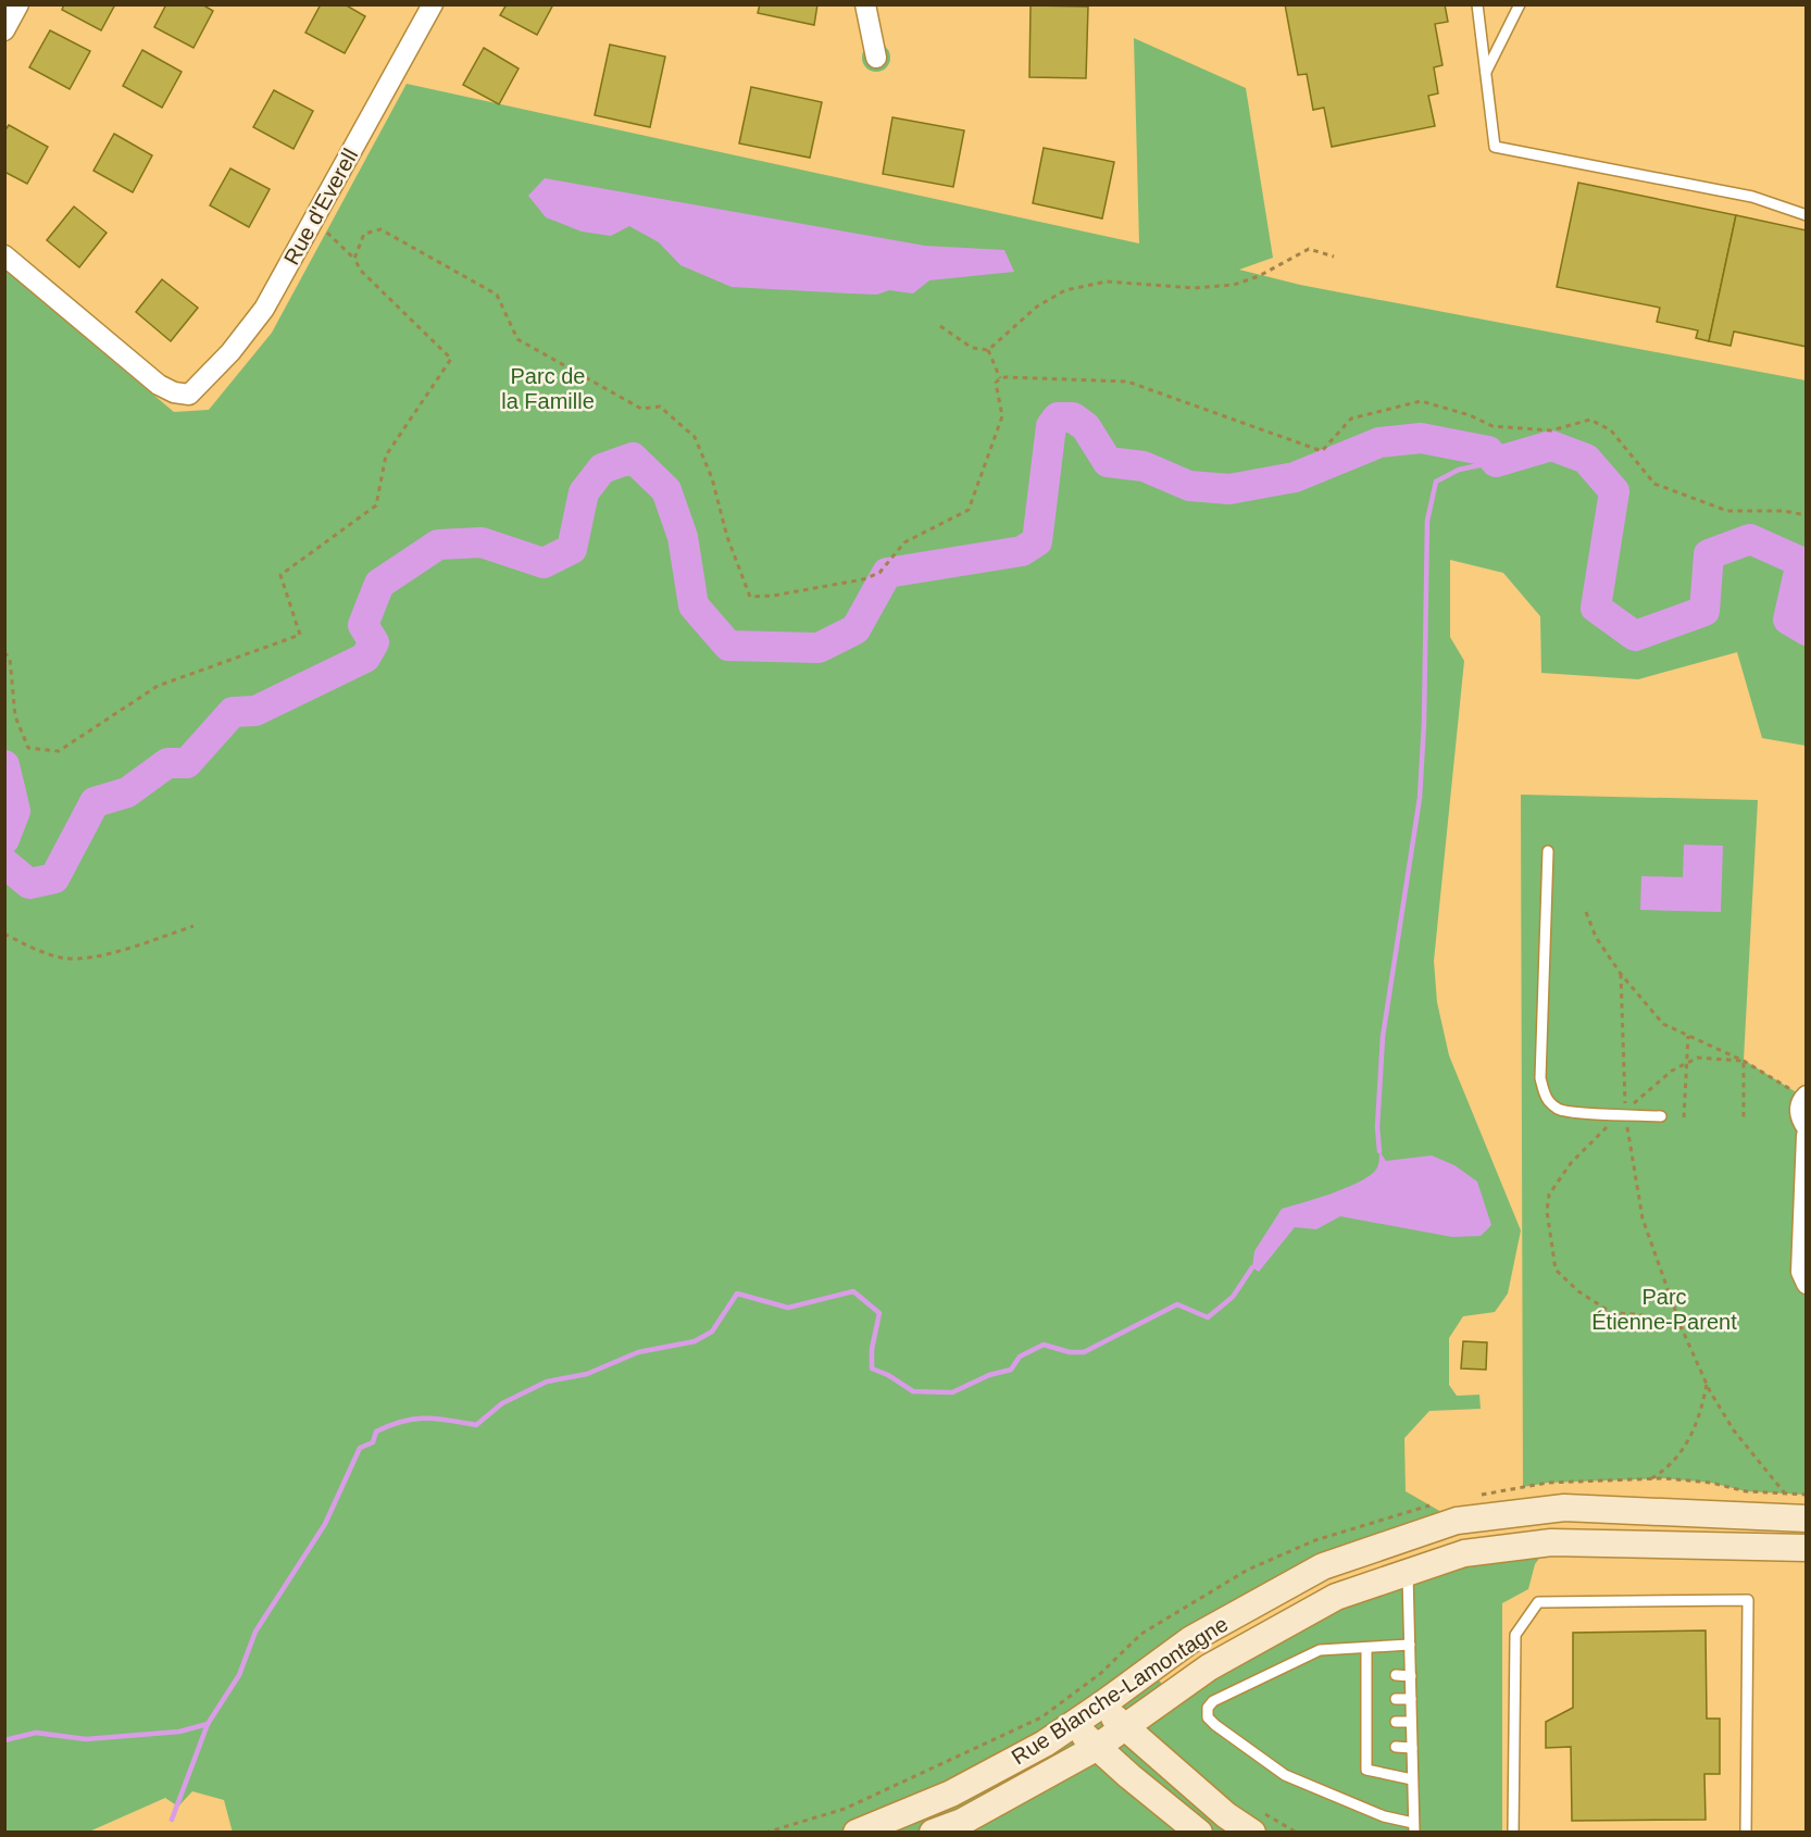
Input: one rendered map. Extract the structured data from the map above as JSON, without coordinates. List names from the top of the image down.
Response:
{
  "streets": {
    "street": ["Rue d'Everell", "Rue Blanche-Lamontagne"]
  },
  "parks": ["Parc de la Famille", "Parc Étienne-Parent"]
}
